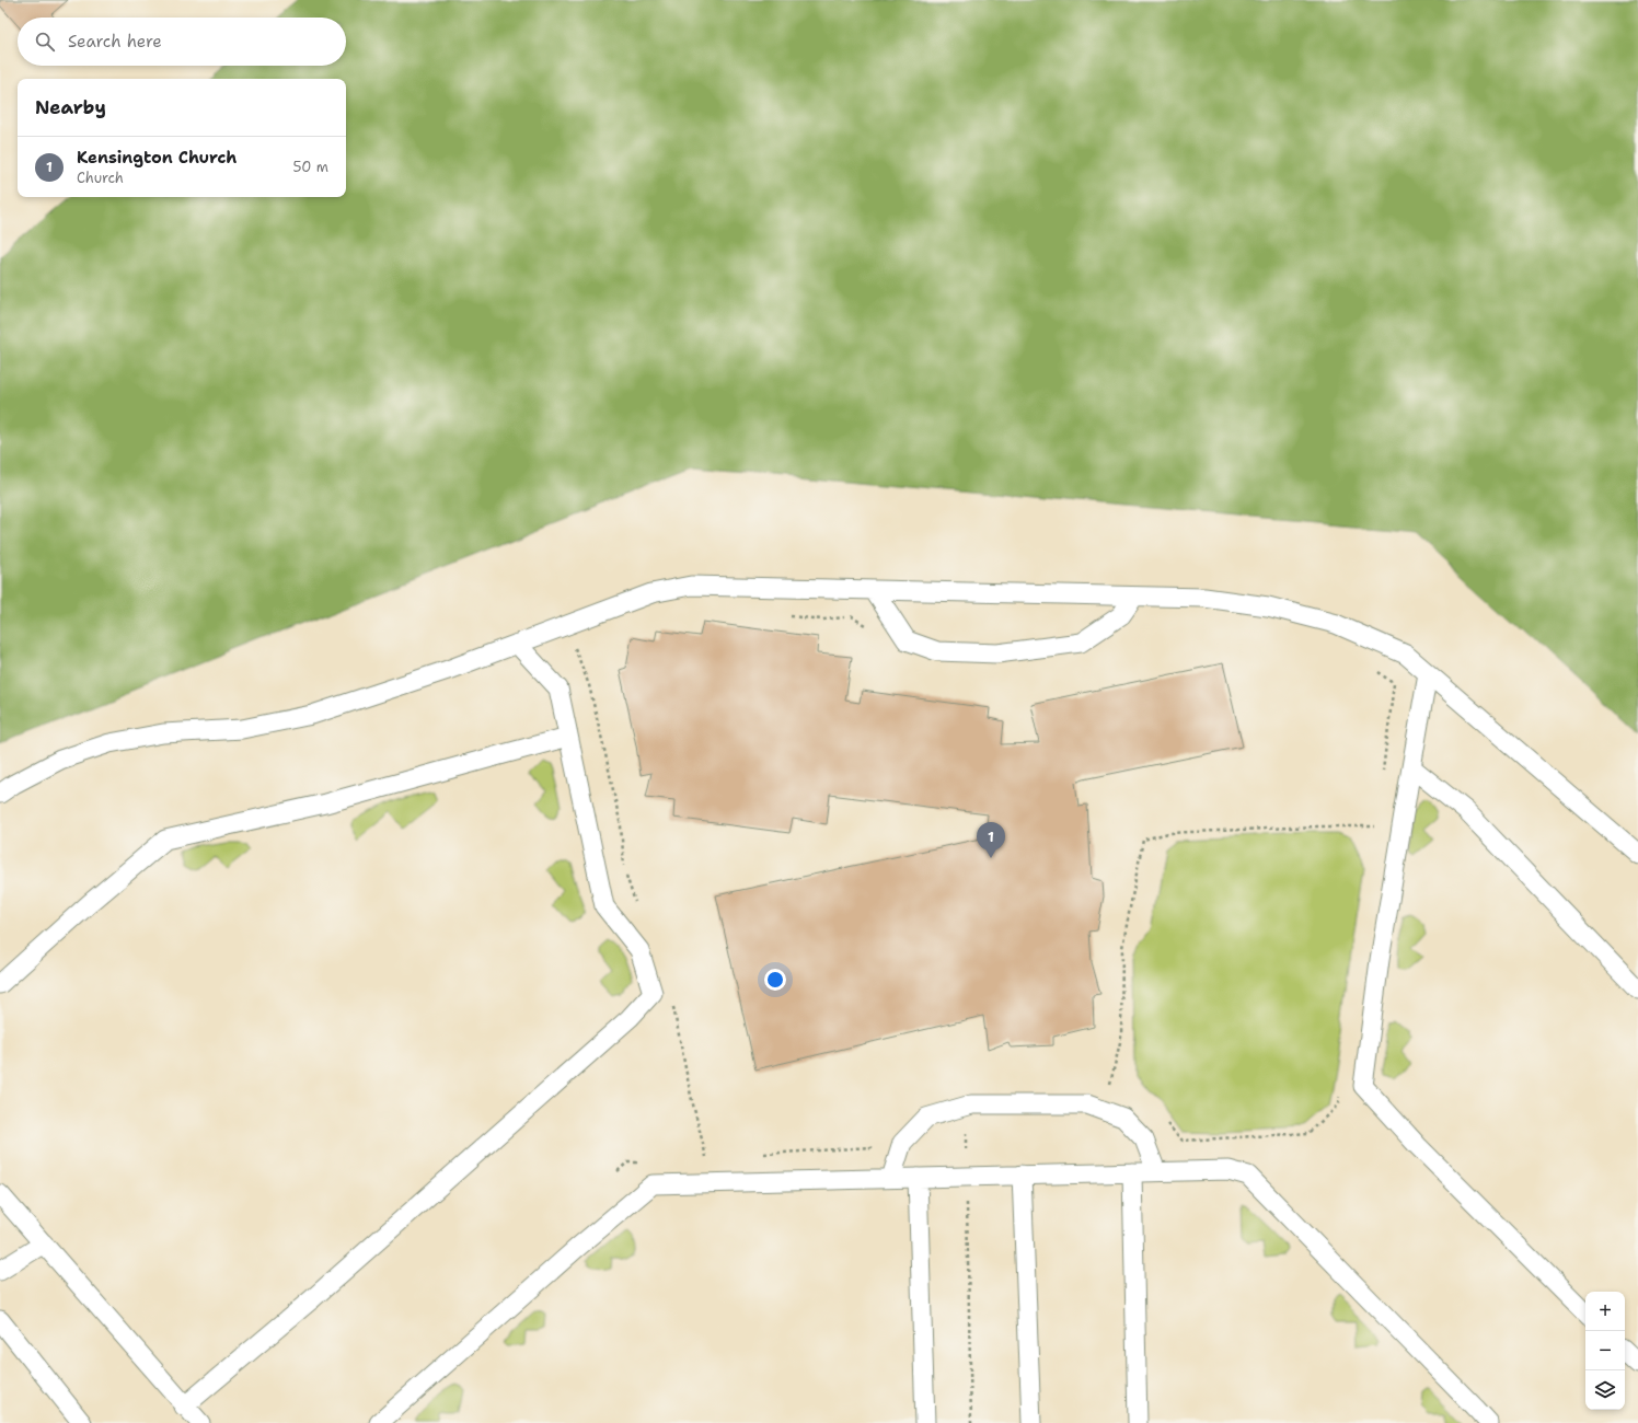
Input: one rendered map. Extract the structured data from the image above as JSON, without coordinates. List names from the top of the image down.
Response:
{
  "page": {
    "search": "Search here",
    "heading": "Nearby",
    "list": [
      {
        "mark": "1",
        "name": "Kensington Church",
        "note": "Church",
        "value": "50 m"
      }
    ],
    "pins": "1",
    "map_buttons": ["+", "−"]
  }
}
